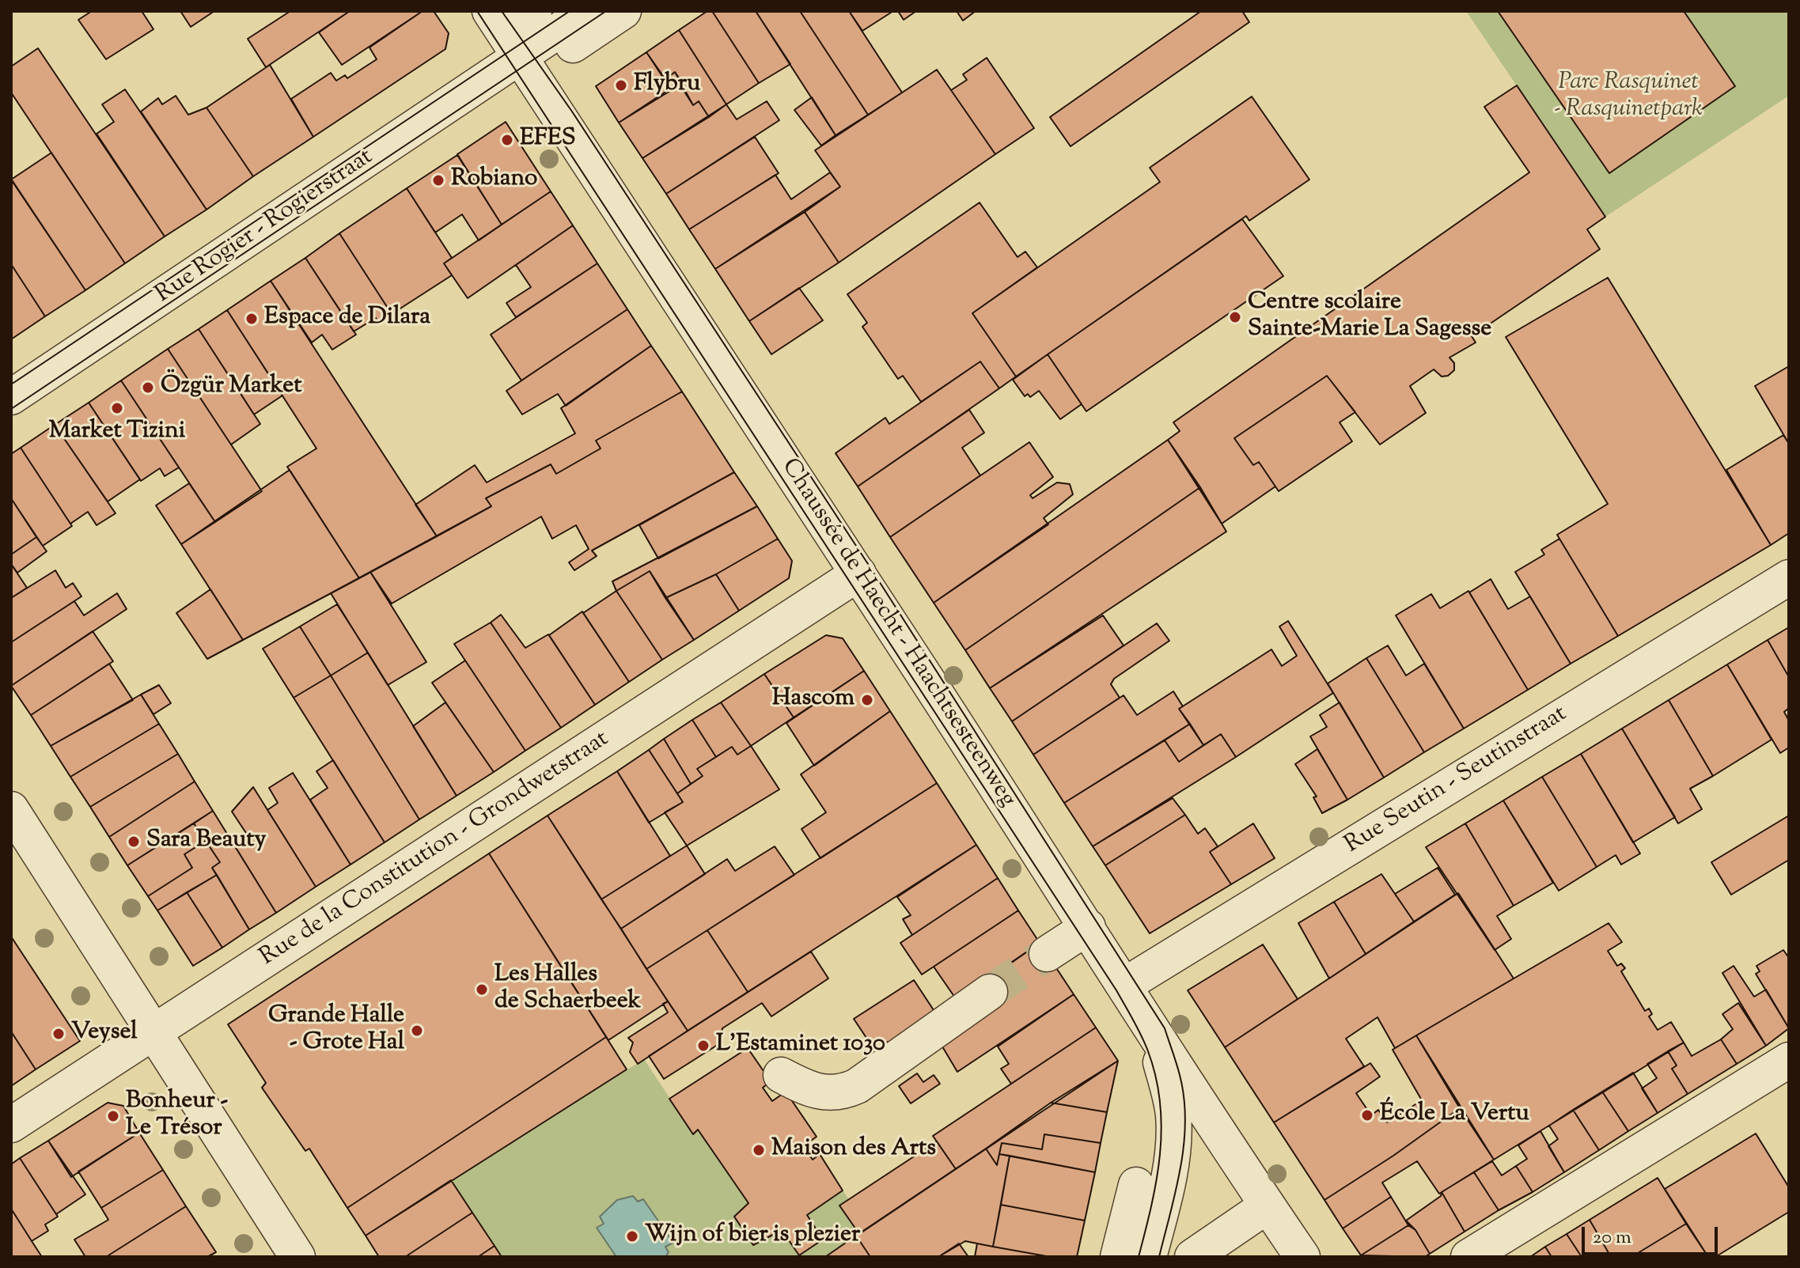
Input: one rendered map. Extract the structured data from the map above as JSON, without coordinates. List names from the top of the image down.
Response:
{
  "streets": {
    "street": [
      "Rue Rogier - Rogierstraat",
      "Chaussée de Haecht - Haachtsesteenweg",
      "Rue Seutin - Seutinstraat",
      "Rue de la Constitution - Grondwetstraat"
    ]
  },
  "crossings": [
    ["Rue Rogier - Rogierstraat", "Chaussée de Haecht - Haachtsesteenweg"],
    ["Chaussée de Haecht - Haachtsesteenweg", "Rue Seutin - Seutinstraat"],
    ["Chaussée de Haecht - Haachtsesteenweg", "Rue de la Constitution - Grondwetstraat"]
  ],
  "parks": ["Parc Rasquinet - Rasquinetpark"],
  "places": [
    "Flybru",
    "EFES",
    "Robiano",
    "Centre scolaire Sainte-Marie La Sagesse",
    "Espace de Dilara",
    "Özgür Market",
    "Market Tizini",
    "Hascom",
    "Sara Beauty",
    "Les Halles de Schaerbeek",
    "Grande Halle - Grote Hal",
    "Veysel",
    "L'Estaminet 1030",
    "École La Vertu",
    "Bonheur - Le Trésor",
    "Maison des Arts",
    "Wijn of bier is plezier"
  ],
  "scale_bar": "20 m"
}
